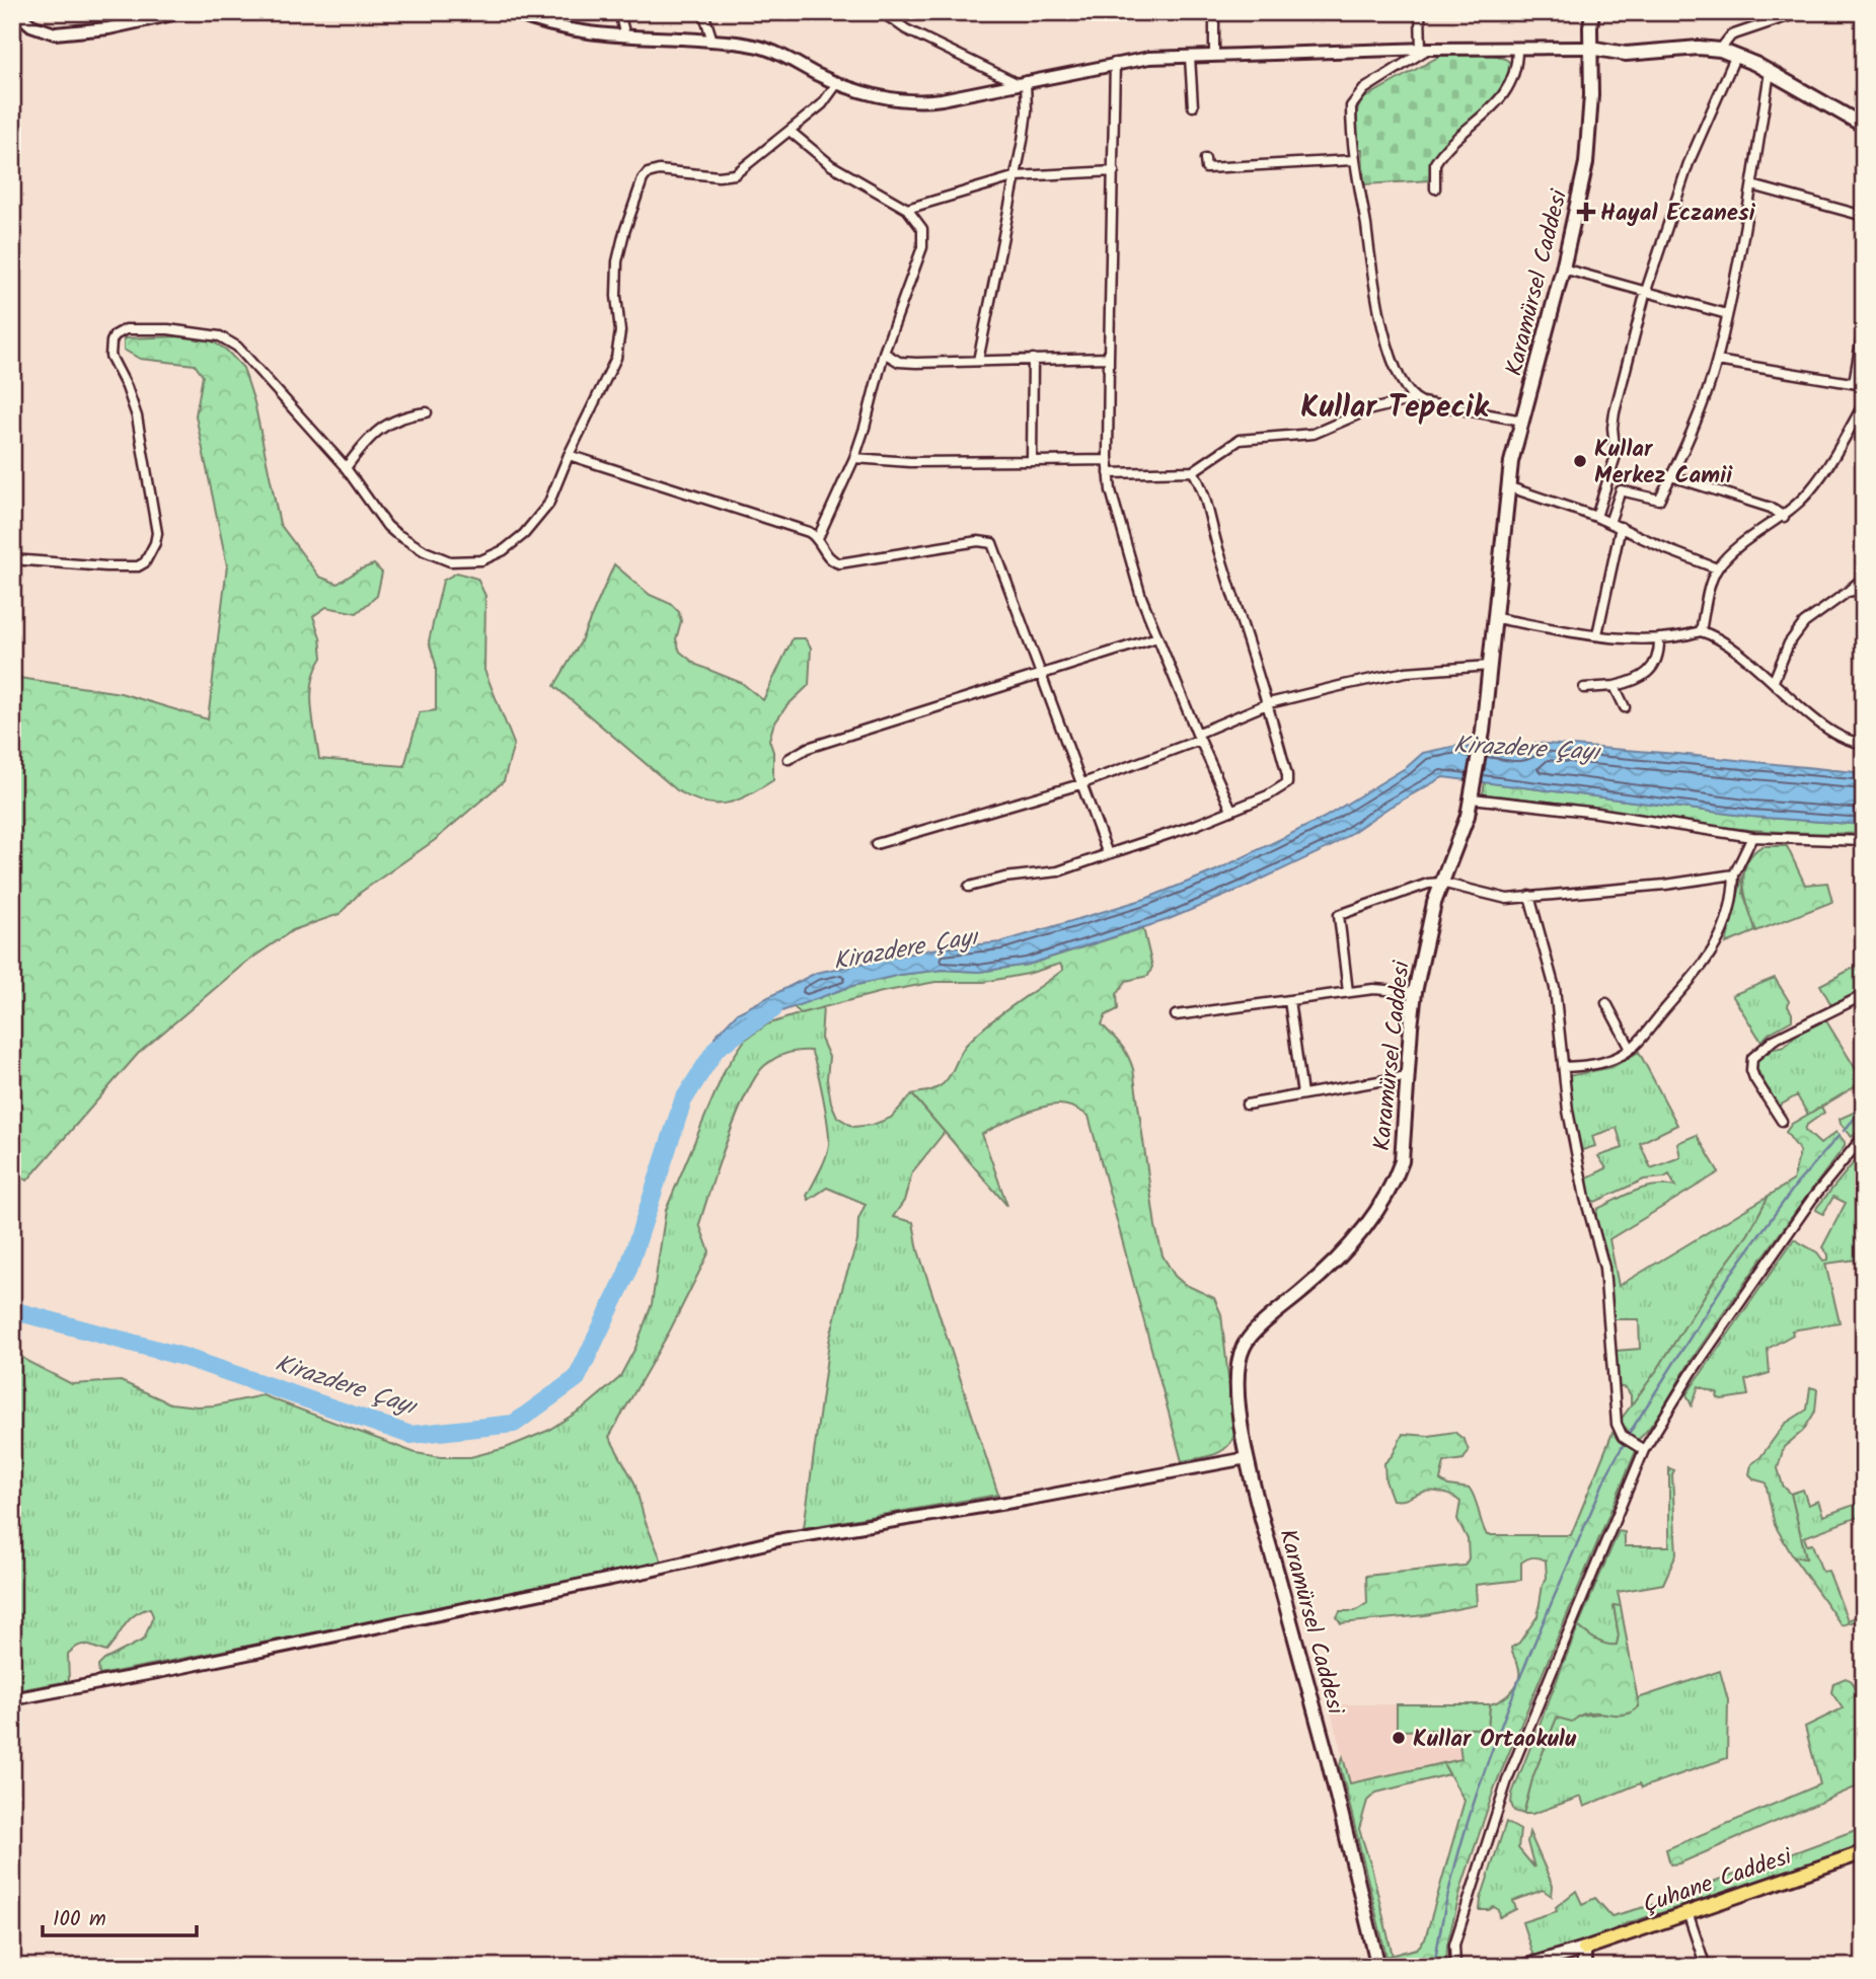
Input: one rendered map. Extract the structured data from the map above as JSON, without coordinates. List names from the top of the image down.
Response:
{
  "streets": {
    "main road": ["Karamürsel Caddesi", "Çuhane Caddesi"]
  },
  "districts": ["Kullar Tepecik"],
  "water": ["Kirazdere Çayı"],
  "places": {
    "health": ["Hayal Eczanesi"],
    "other": ["Kullar Merkez Camii", "Kullar Ortaokulu"]
  },
  "scale_bar": "100 m"
}
